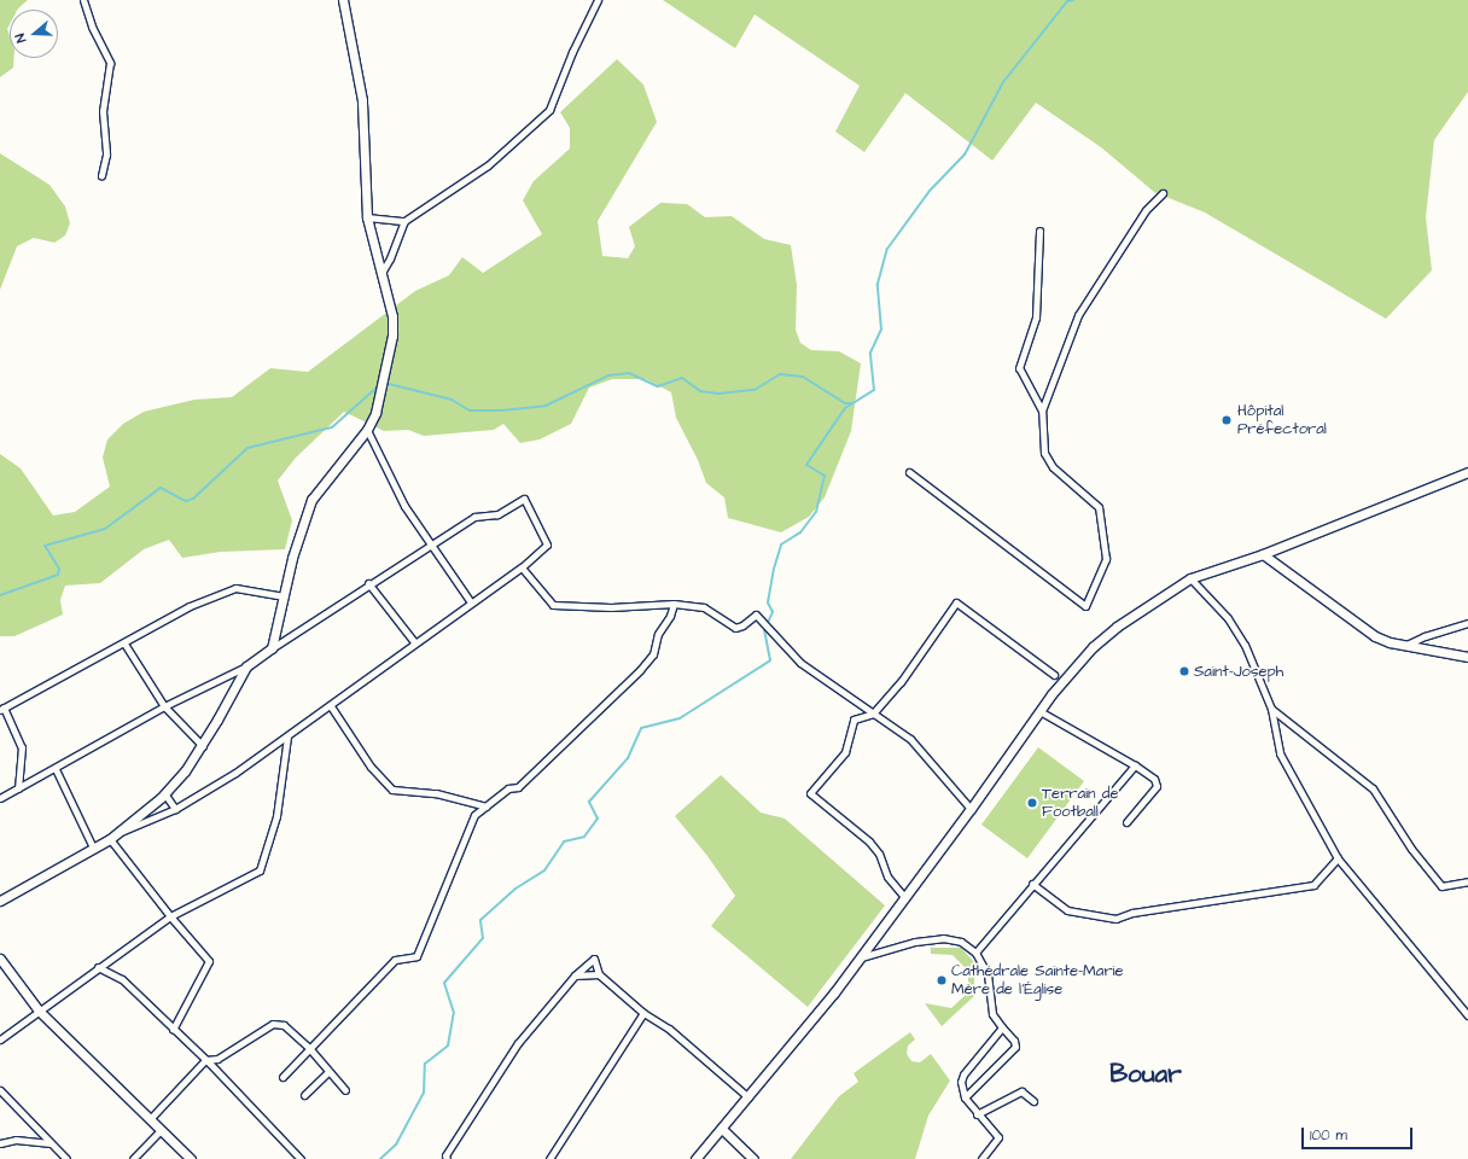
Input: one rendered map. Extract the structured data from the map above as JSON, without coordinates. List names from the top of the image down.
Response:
{
  "districts": ["Bouar"],
  "places": [
    "Hôpital Préfectoral",
    "Saint-Joseph",
    "Terrain de Football",
    "Cathédrale Sainte-Marie Mère de l'Église"
  ],
  "scale_bar": "100 m",
  "north": "left"
}
